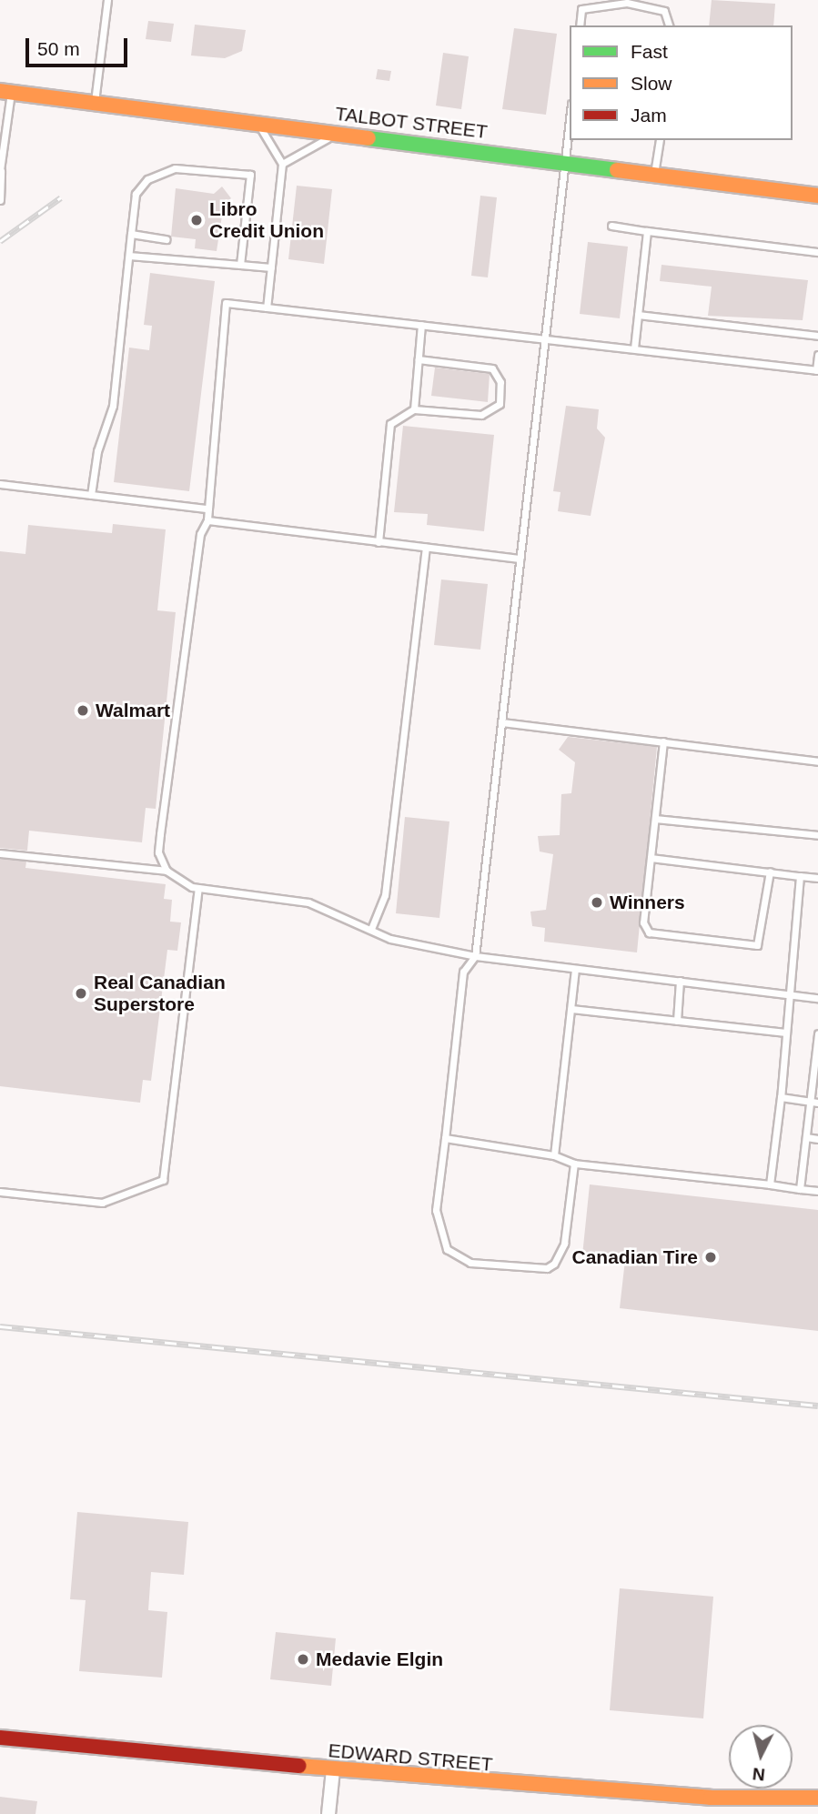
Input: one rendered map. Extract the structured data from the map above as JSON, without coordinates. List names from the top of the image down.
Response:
{
  "streets": {
    "main road": ["TALBOT STREET", "EDWARD STREET"]
  },
  "places": [
    "Libro Credit Union",
    "Walmart",
    "Winners",
    "Real Canadian Superstore",
    "Canadian Tire",
    "Medavie Elgin"
  ],
  "legend": ["Fast", "Slow", "Jam"],
  "scale_bar": "50 m",
  "north": "bottom"
}
